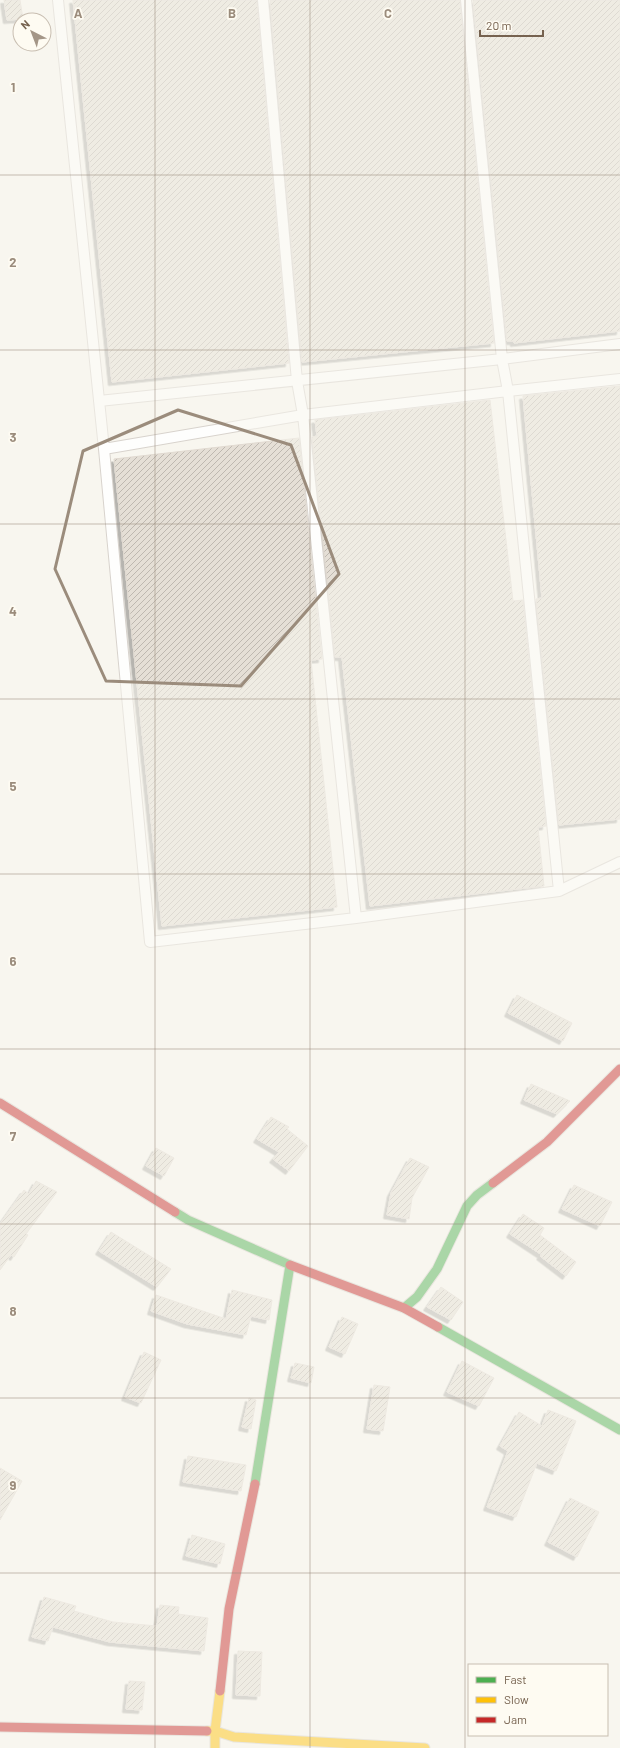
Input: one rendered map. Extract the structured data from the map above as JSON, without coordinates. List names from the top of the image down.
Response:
{
  "legend": ["Fast", "Slow", "Jam"],
  "scale_bar": "20 m",
  "north": "top left",
  "grid": {
    "columns": ["A", "B", "C"],
    "rows": [
      "1",
      "2",
      "3",
      "4",
      "5",
      "6",
      "7",
      "8",
      "9"
    ]
  }
}
